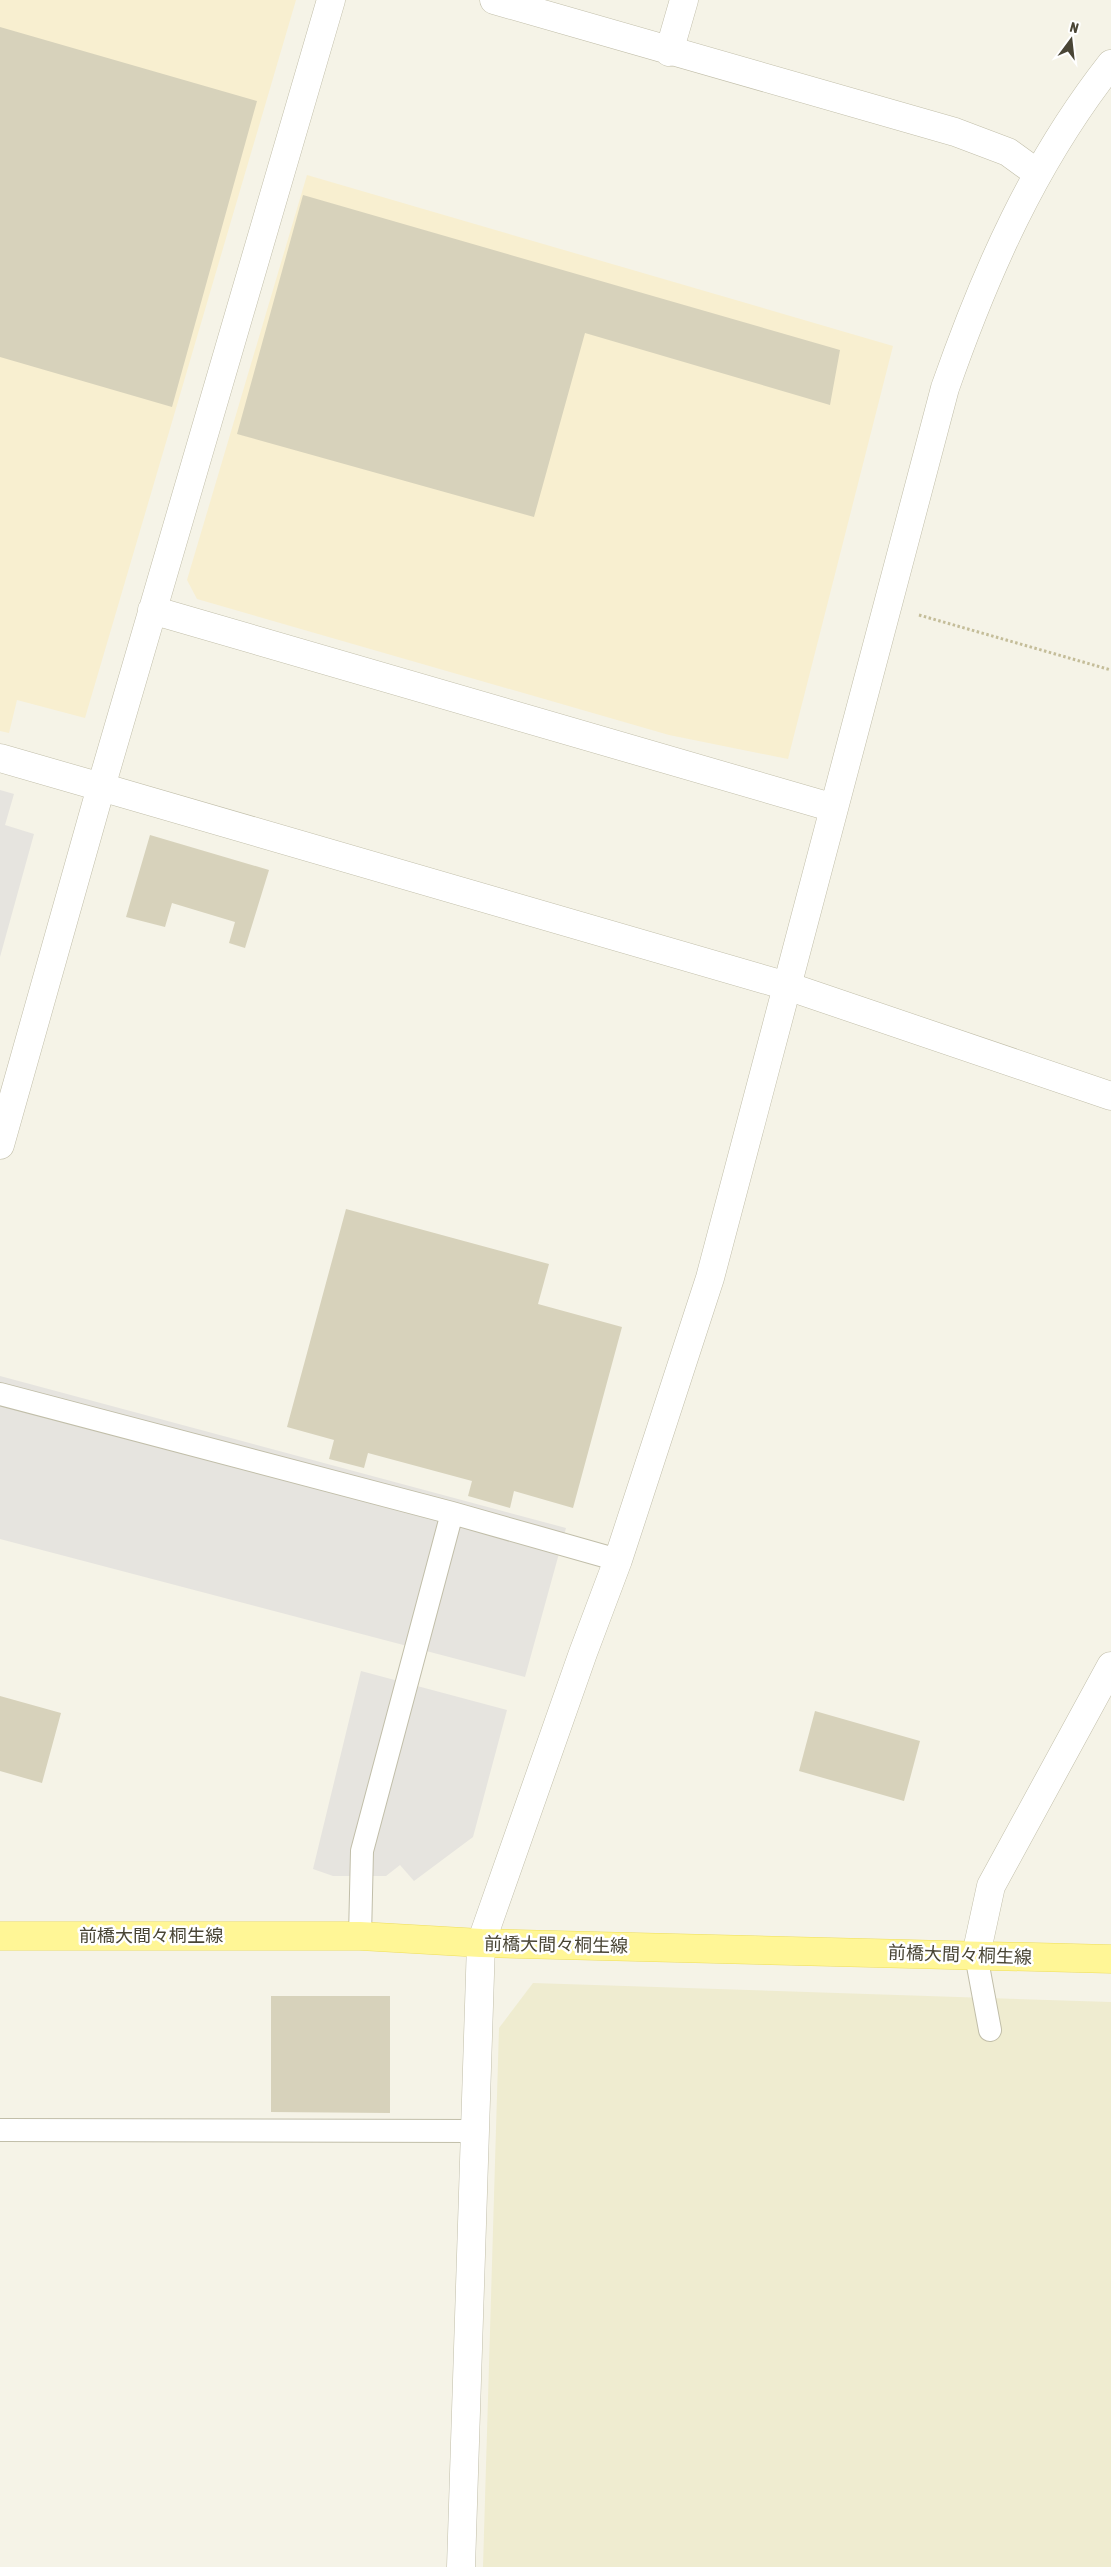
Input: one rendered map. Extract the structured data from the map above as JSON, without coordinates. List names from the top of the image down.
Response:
{
  "streets": {
    "main road": ["前橋大間々桐生線"]
  },
  "north": "top"
}
